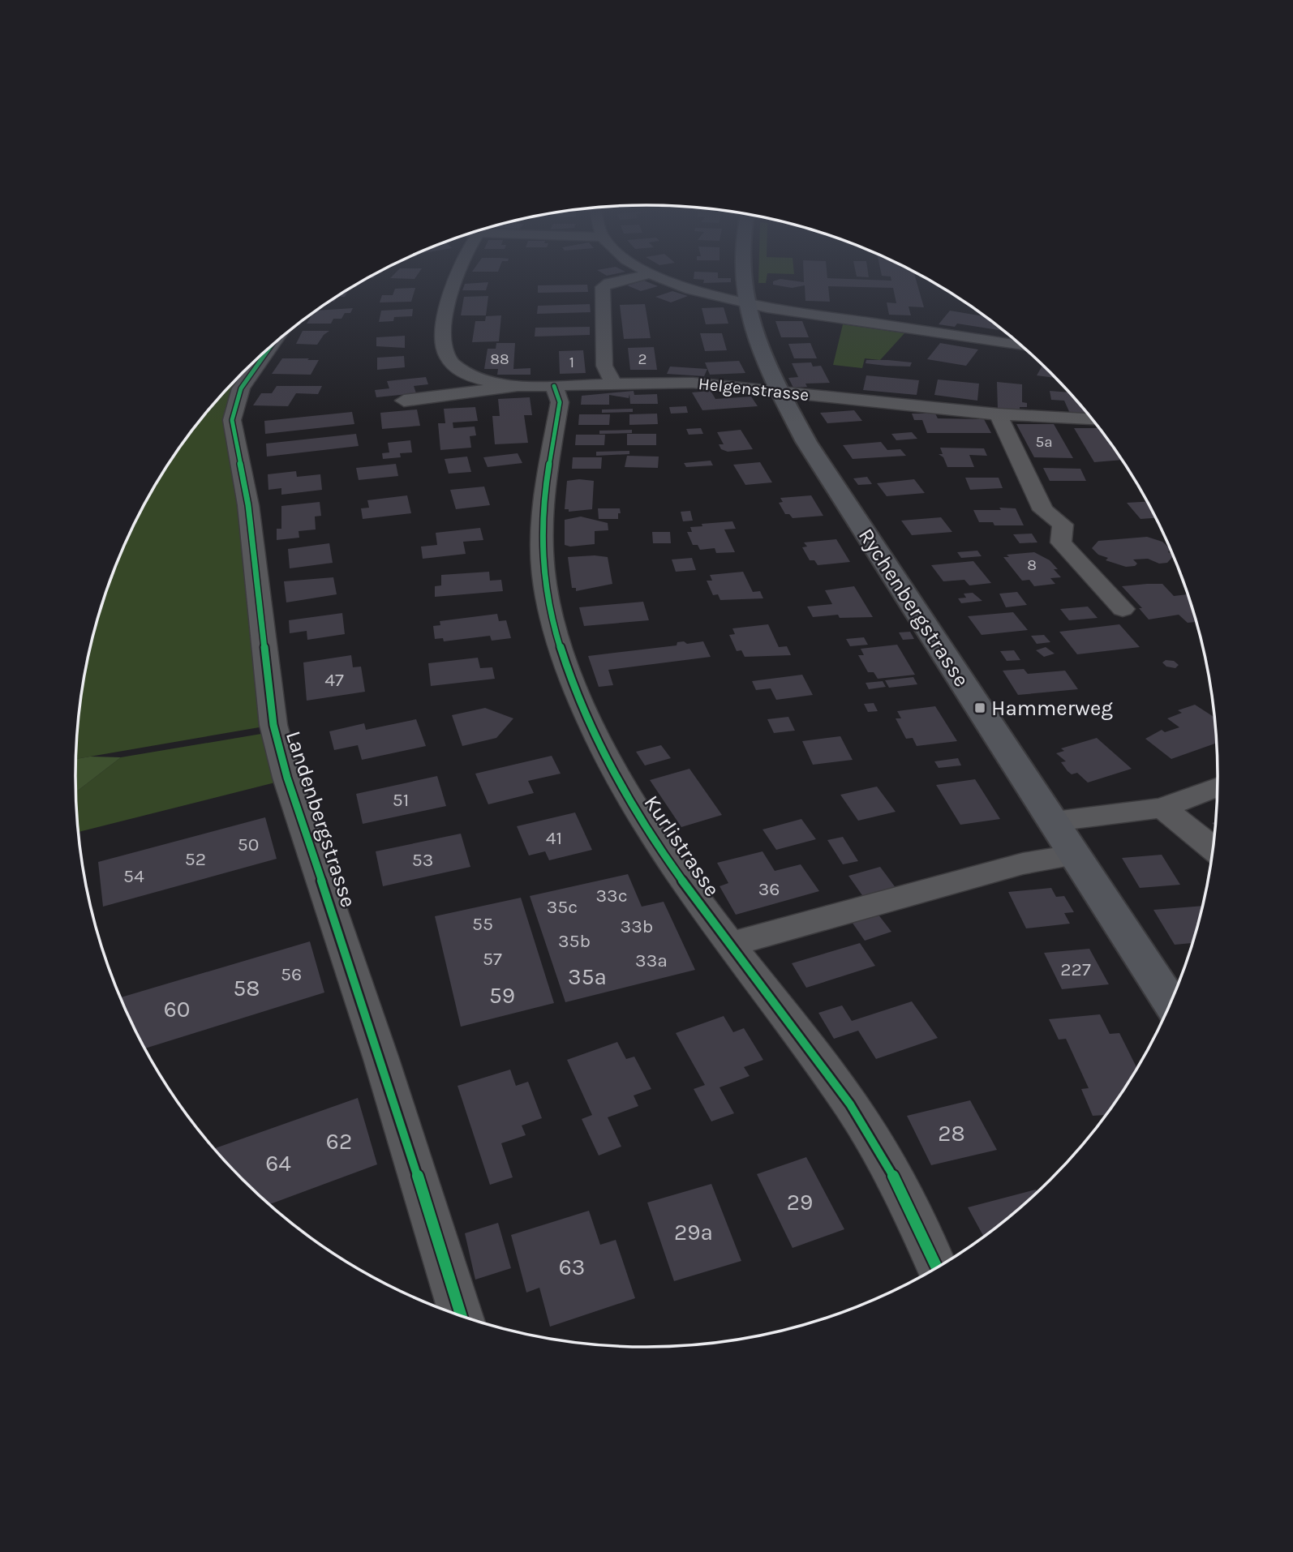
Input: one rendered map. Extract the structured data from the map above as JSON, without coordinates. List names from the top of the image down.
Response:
{
  "streets": {
    "street": [
      "Helgenstrasse",
      "Rychenbergstrasse",
      "Landenbergstrasse",
      "Kurlistrasse"
    ]
  },
  "crossings": [
    ["Helgenstrasse", "Rychenbergstrasse"],
    ["Helgenstrasse", "Kurlistrasse"]
  ],
  "places": {
    "transit": ["Hammerweg"]
  },
  "house_numbers": [
    "88",
    "2",
    "1",
    "5a",
    "8",
    "47",
    "51",
    "41",
    "50",
    "52",
    "53",
    "54",
    "36",
    "33c",
    "35c",
    "55",
    "33b",
    "35b",
    "57",
    "33a",
    "227",
    "56",
    "35a",
    "58",
    "59",
    "60",
    "28",
    "62",
    "64",
    "29",
    "29a",
    "63"
  ]
}
